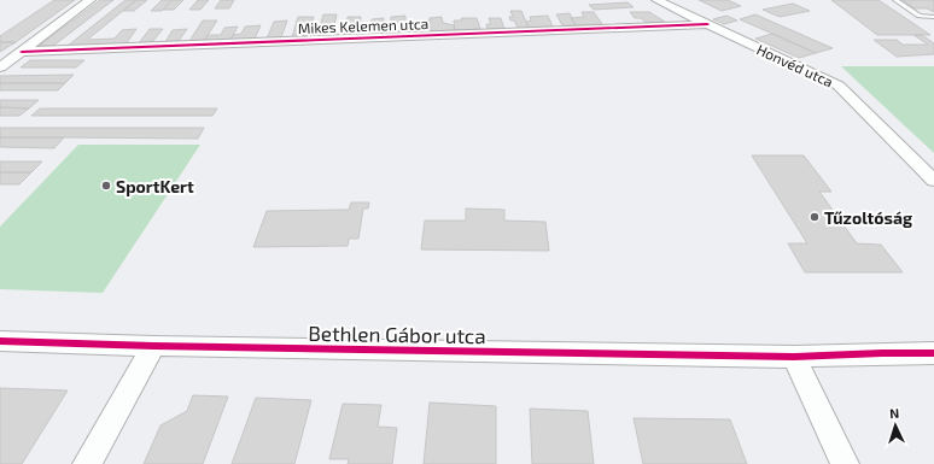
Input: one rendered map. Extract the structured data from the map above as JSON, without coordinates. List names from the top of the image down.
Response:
{
  "streets": {
    "street": ["Mikes Kelemen utca", "Honvéd utca", "Bethlen Gábor utca"]
  },
  "crossings": [
    ["Mikes Kelemen utca", "Honvéd utca"]
  ],
  "places": ["SportKert", "Tűzoltóság"],
  "north": "top"
}
